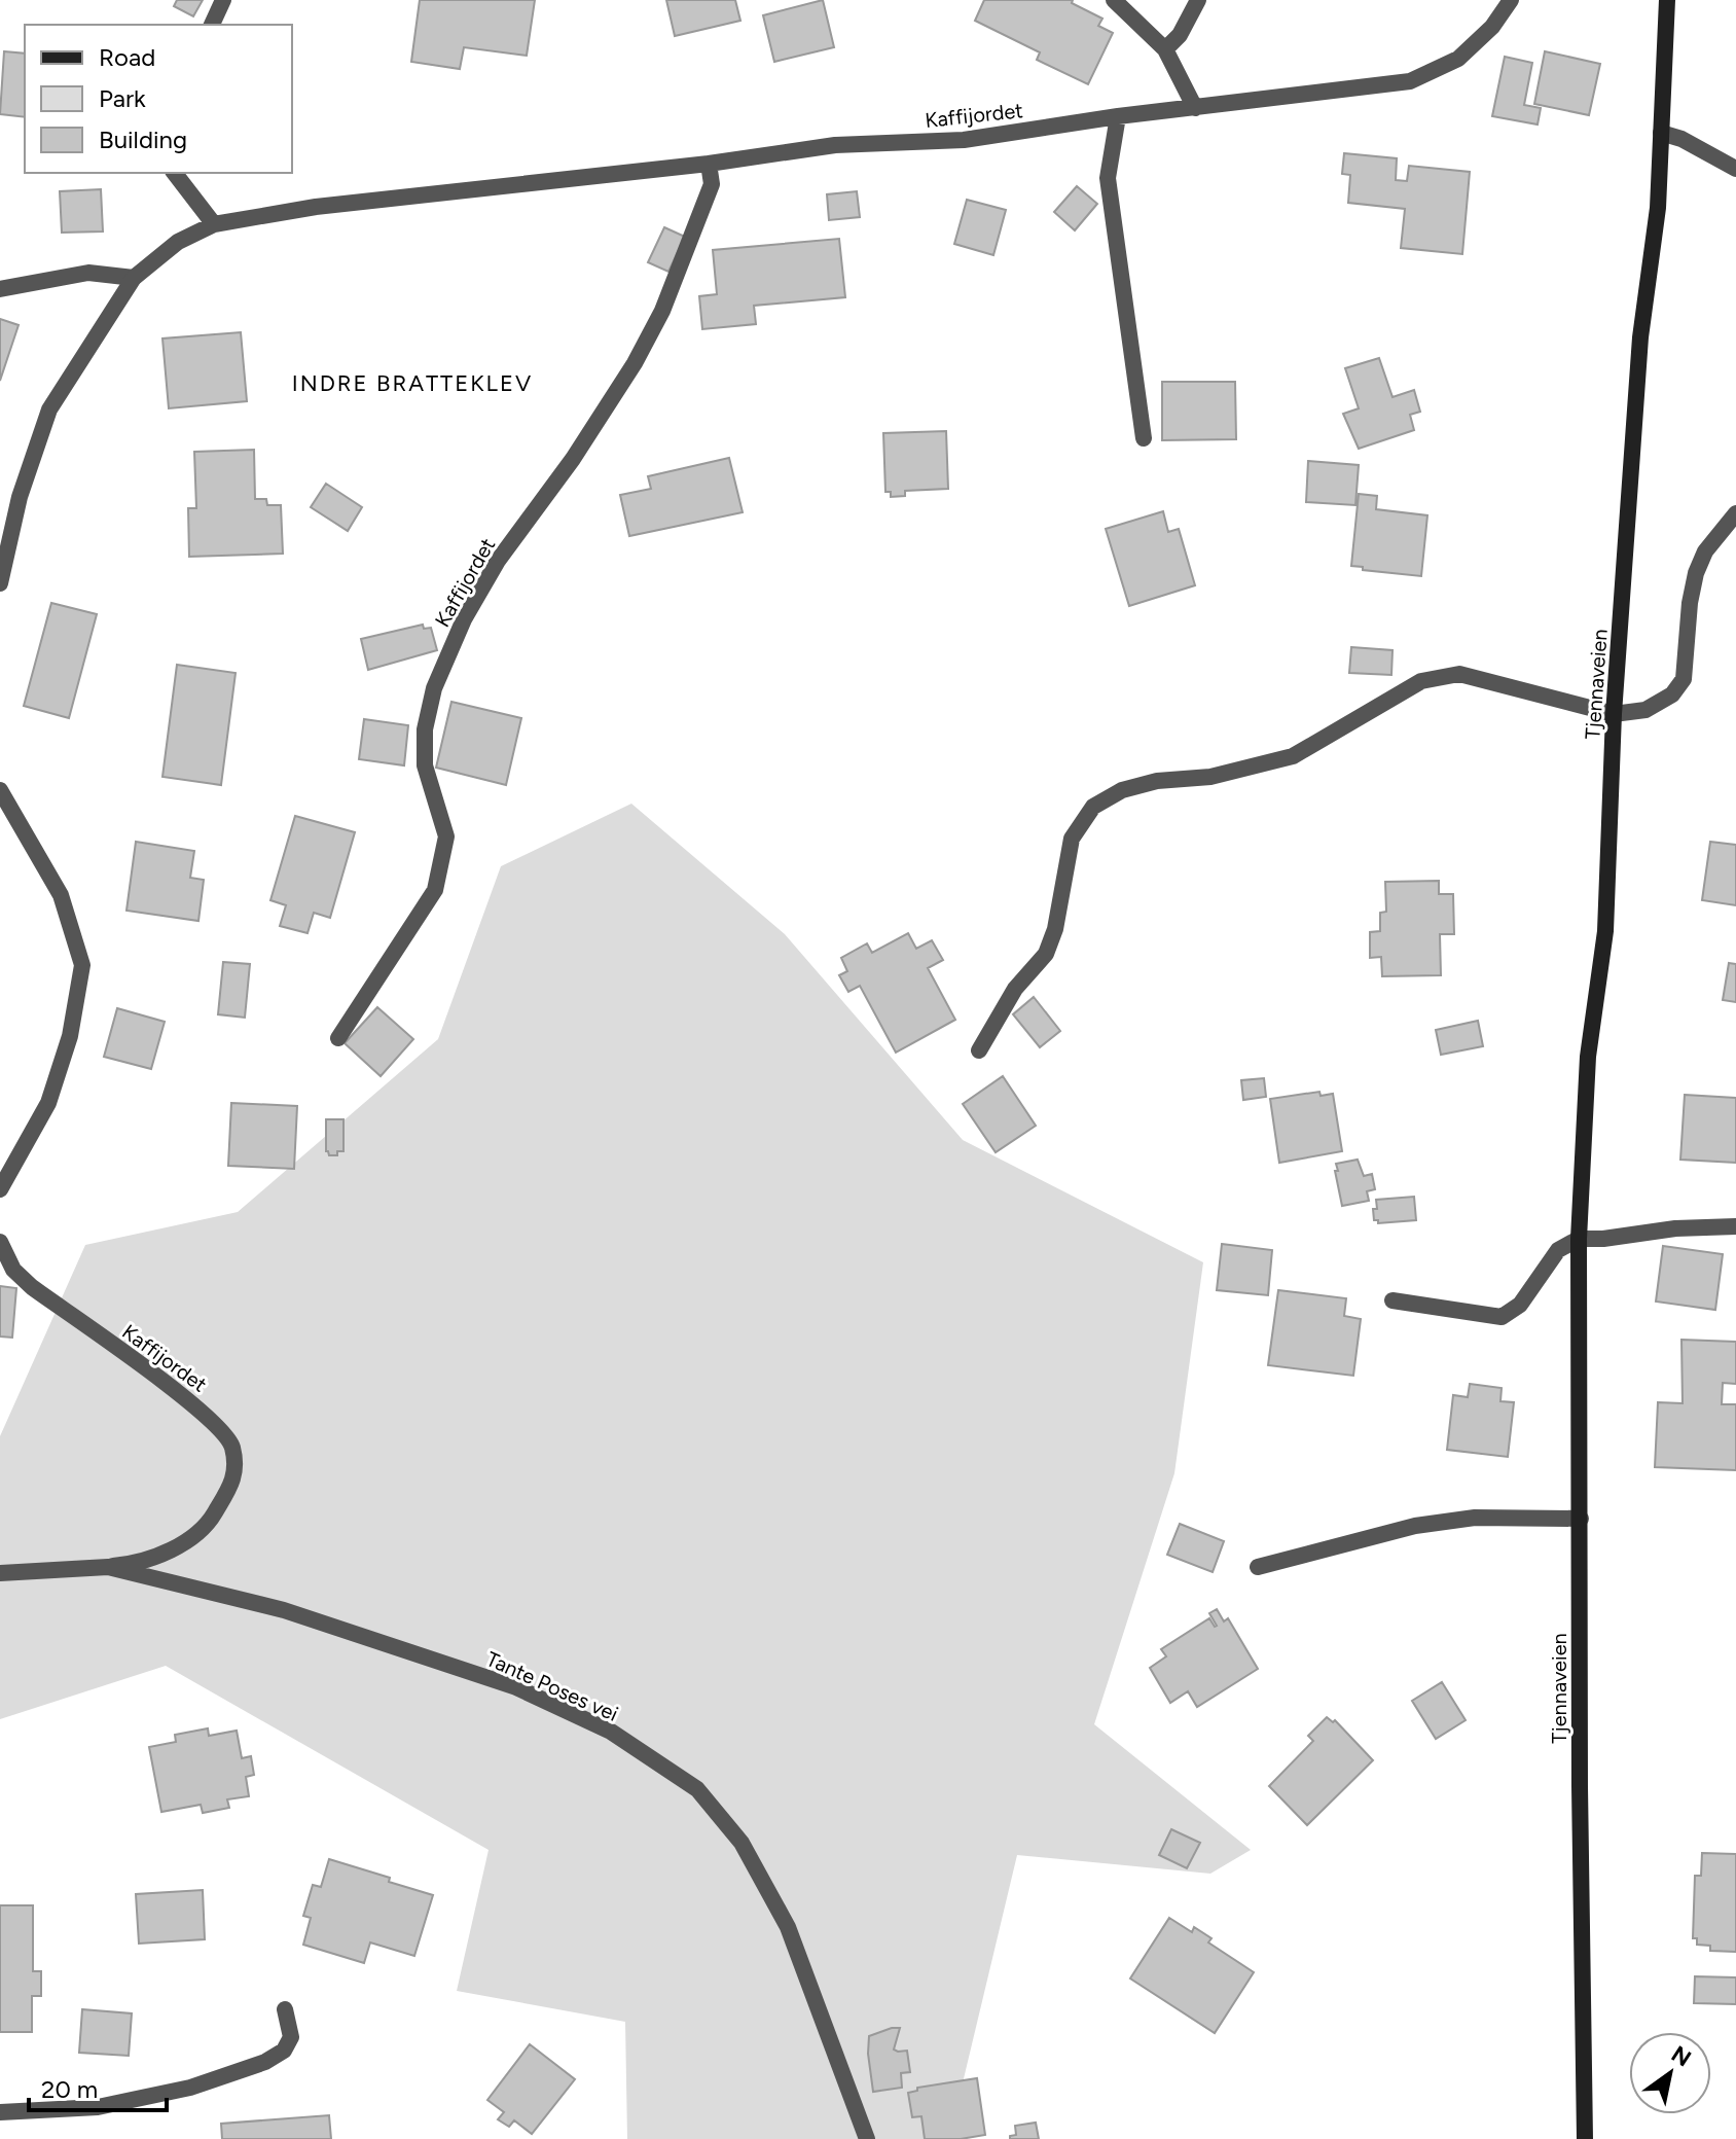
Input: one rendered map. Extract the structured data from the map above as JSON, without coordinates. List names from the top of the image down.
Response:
{
  "streets": {
    "main road": ["Tjennaveien"],
    "street": ["Kaffijordet", "Tante Poses vei"]
  },
  "crossings": [
    ["Kaffijordet", "Tante Poses vei"]
  ],
  "districts": ["INDRE BRATTEKLEV"],
  "legend": ["Road", "Park", "Building"],
  "scale_bar": "20 m",
  "north": "top right"
}
